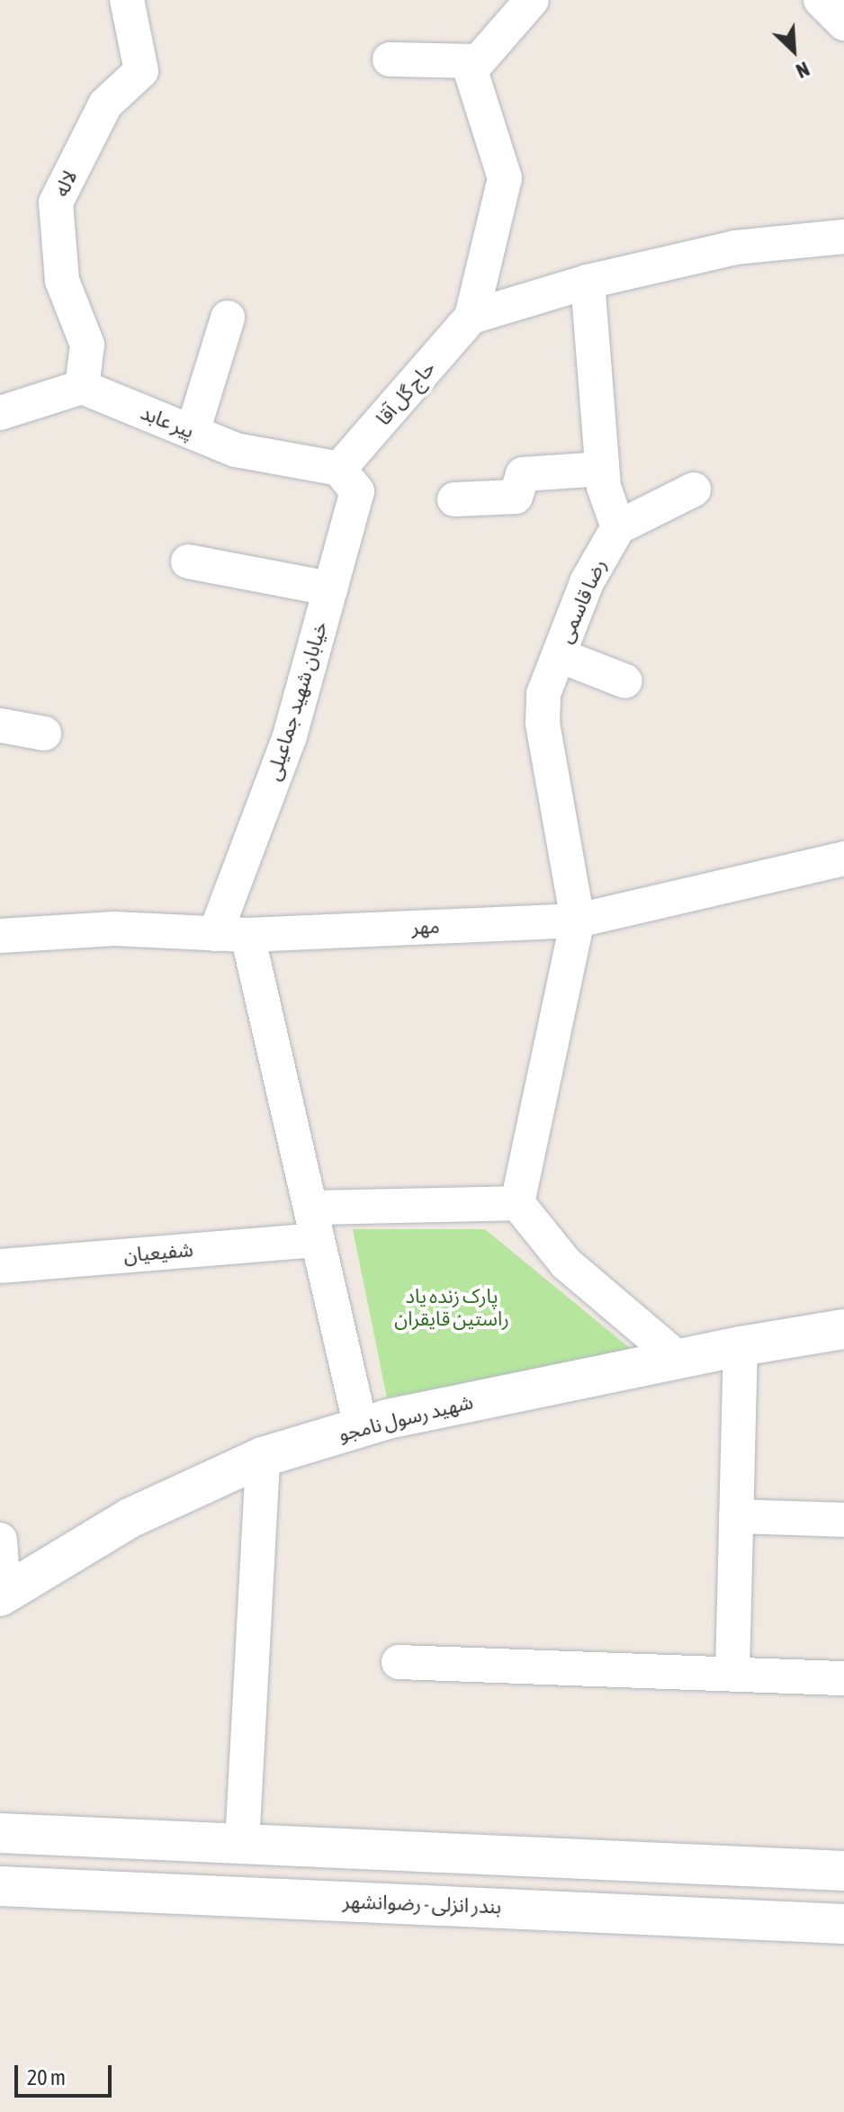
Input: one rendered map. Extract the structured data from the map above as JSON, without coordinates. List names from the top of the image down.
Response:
{
  "streets": {
    "main road": ["شهید رسول نامجو", "بندر انزلی - رضوانشهر"],
    "street": [
      "لاله",
      "حاج گل آقا",
      "پیر عابد",
      "رضا قاسمی",
      "خیابان شهید جماعیلی",
      "مهر",
      "شفیعیان"
    ]
  },
  "crossings": [
    ["لاله", "پیر عابد"],
    ["حاج گل آقا", "پیر عابد"],
    ["حاج گل آقا", "خیابان شهید جماعیلی"],
    ["پیر عابد", "خیابان شهید جماعیلی"],
    ["رضا قاسمی", "مهر"],
    ["خیابان شهید جماعیلی", "مهر"]
  ],
  "parks": ["پارک زنده یاد راستین قایقران"],
  "scale_bar": "20 m",
  "north": "bottom right"
}
